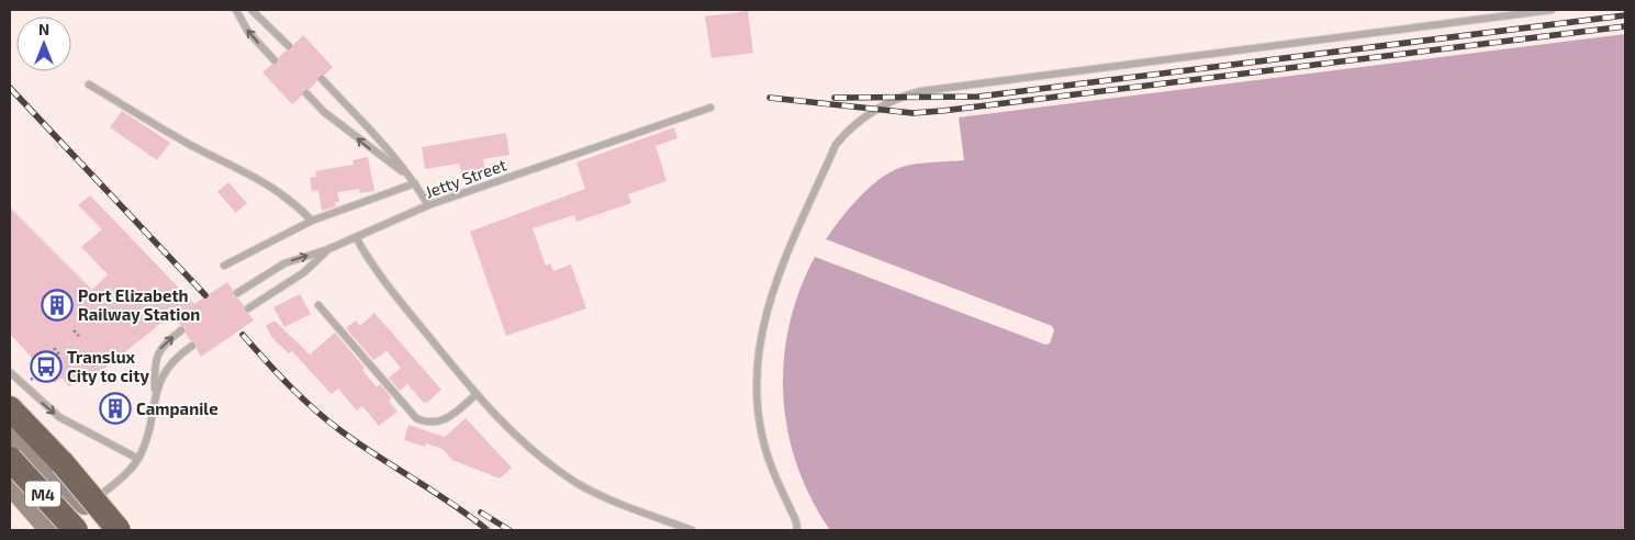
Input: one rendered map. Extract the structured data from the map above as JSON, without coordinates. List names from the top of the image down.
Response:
{
  "streets": {
    "highway": ["M4"],
    "lane": ["Jetty Street"]
  },
  "places": {
    "building": ["Port Elizabeth Railway Station", "Campanile"],
    "bus stop": ["Translux City to city"]
  },
  "north": "top"
}
